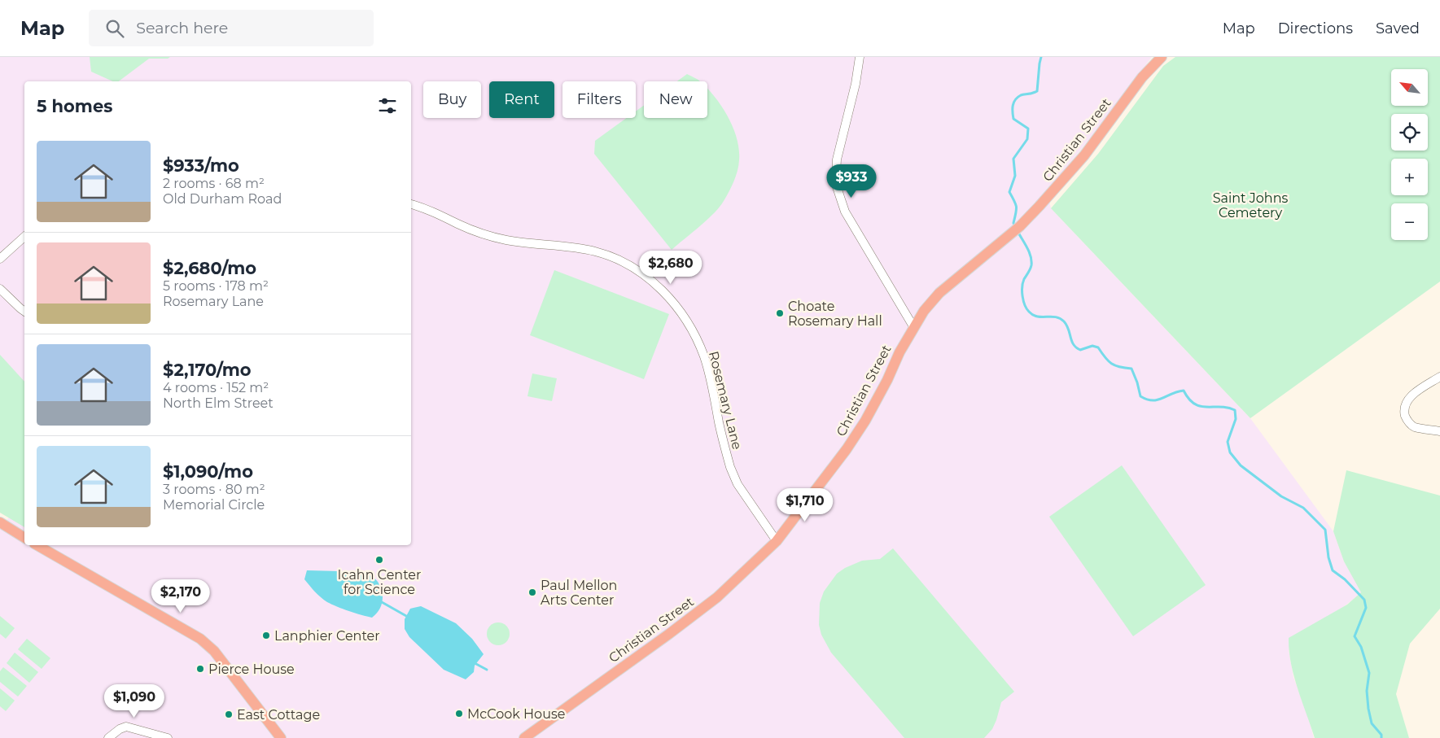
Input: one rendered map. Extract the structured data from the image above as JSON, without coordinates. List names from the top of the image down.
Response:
{
  "streets": {
    "main road": ["Christian Street"],
    "street": ["Rosemary Lane"]
  },
  "crossings": [
    ["Christian Street", "Rosemary Lane"]
  ],
  "parks": ["Saint Johns Cemetery"],
  "places": [
    "Choate Rosemary Hall",
    "Icahn Center for Science",
    "Paul Mellon Arts Center",
    "Lanphier Center",
    "Pierce House",
    "McCook House",
    "East Cottage"
  ],
  "north": "top left",
  "page": {
    "header": "Map",
    "search": "Search here",
    "nav": ["Map", "Directions", "Saved"],
    "map_buttons": ["+", "−"],
    "chip": [
      "Buy",
      "Rent",
      "Filters",
      "New"
    ],
    "heading": "5 homes",
    "list": [
      {
        "name": "$933/mo",
        "note": "2 rooms · 68 m² · Old Durham Road"
      },
      {
        "name": "$2,680/mo",
        "note": "5 rooms · 178 m² · Rosemary Lane"
      },
      {
        "name": "$2,170/mo",
        "note": "4 rooms · 152 m² · North Elm Street"
      },
      {
        "name": "$1,090/mo",
        "note": "3 rooms · 80 m² · Memorial Circle"
      }
    ],
    "price": [
      "$933",
      "$2,680",
      "$1,710",
      "$2,170",
      "$1,090"
    ]
  }
}
